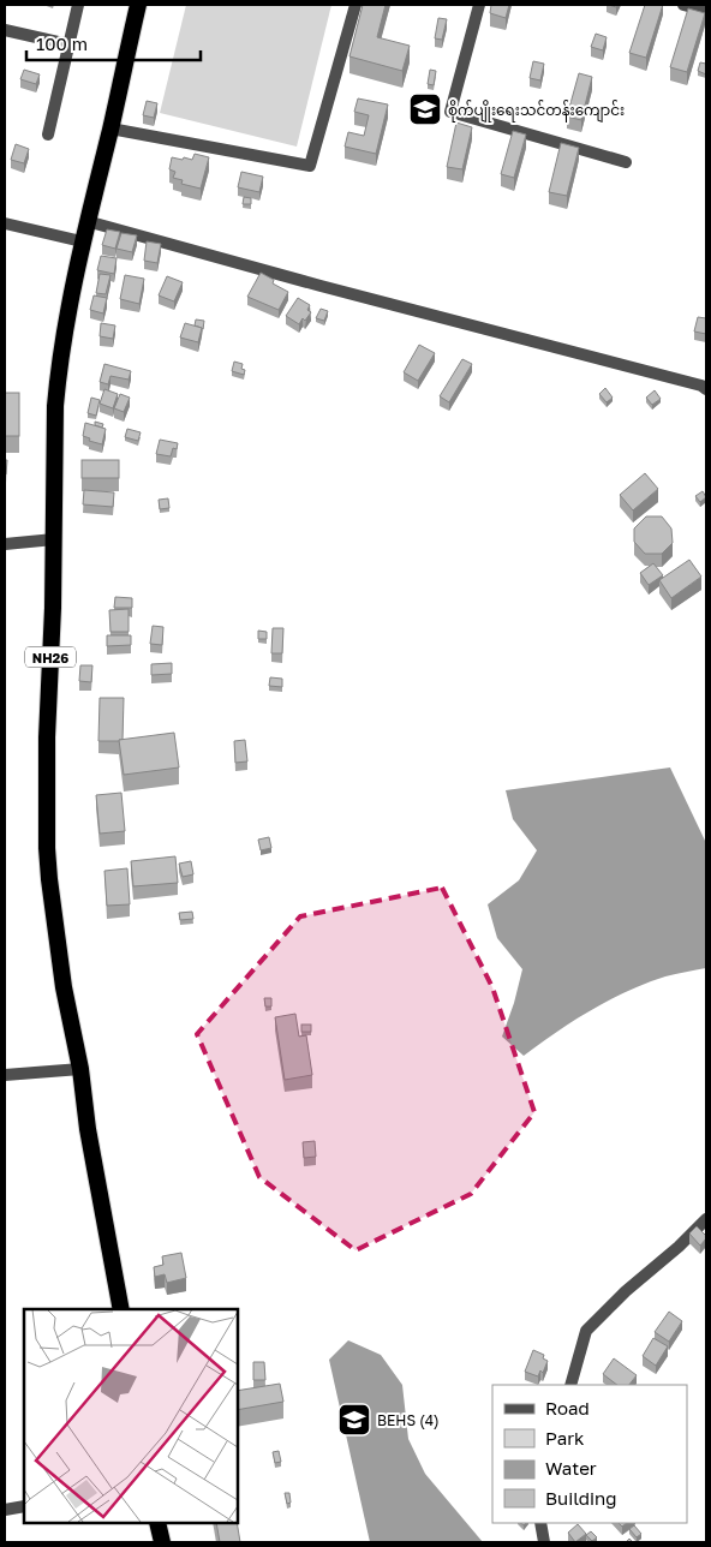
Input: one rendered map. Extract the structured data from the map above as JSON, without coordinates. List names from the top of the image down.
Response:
{
  "streets": {
    "highway": ["NH26"]
  },
  "places": {
    "school or university": ["စိုက်ပျိုးရေးသင်တန်းကျောင်း", "BEHS (4)"]
  },
  "legend": [
    "Road",
    "Park",
    "Water",
    "Building"
  ],
  "scale_bar": "100 m"
}
